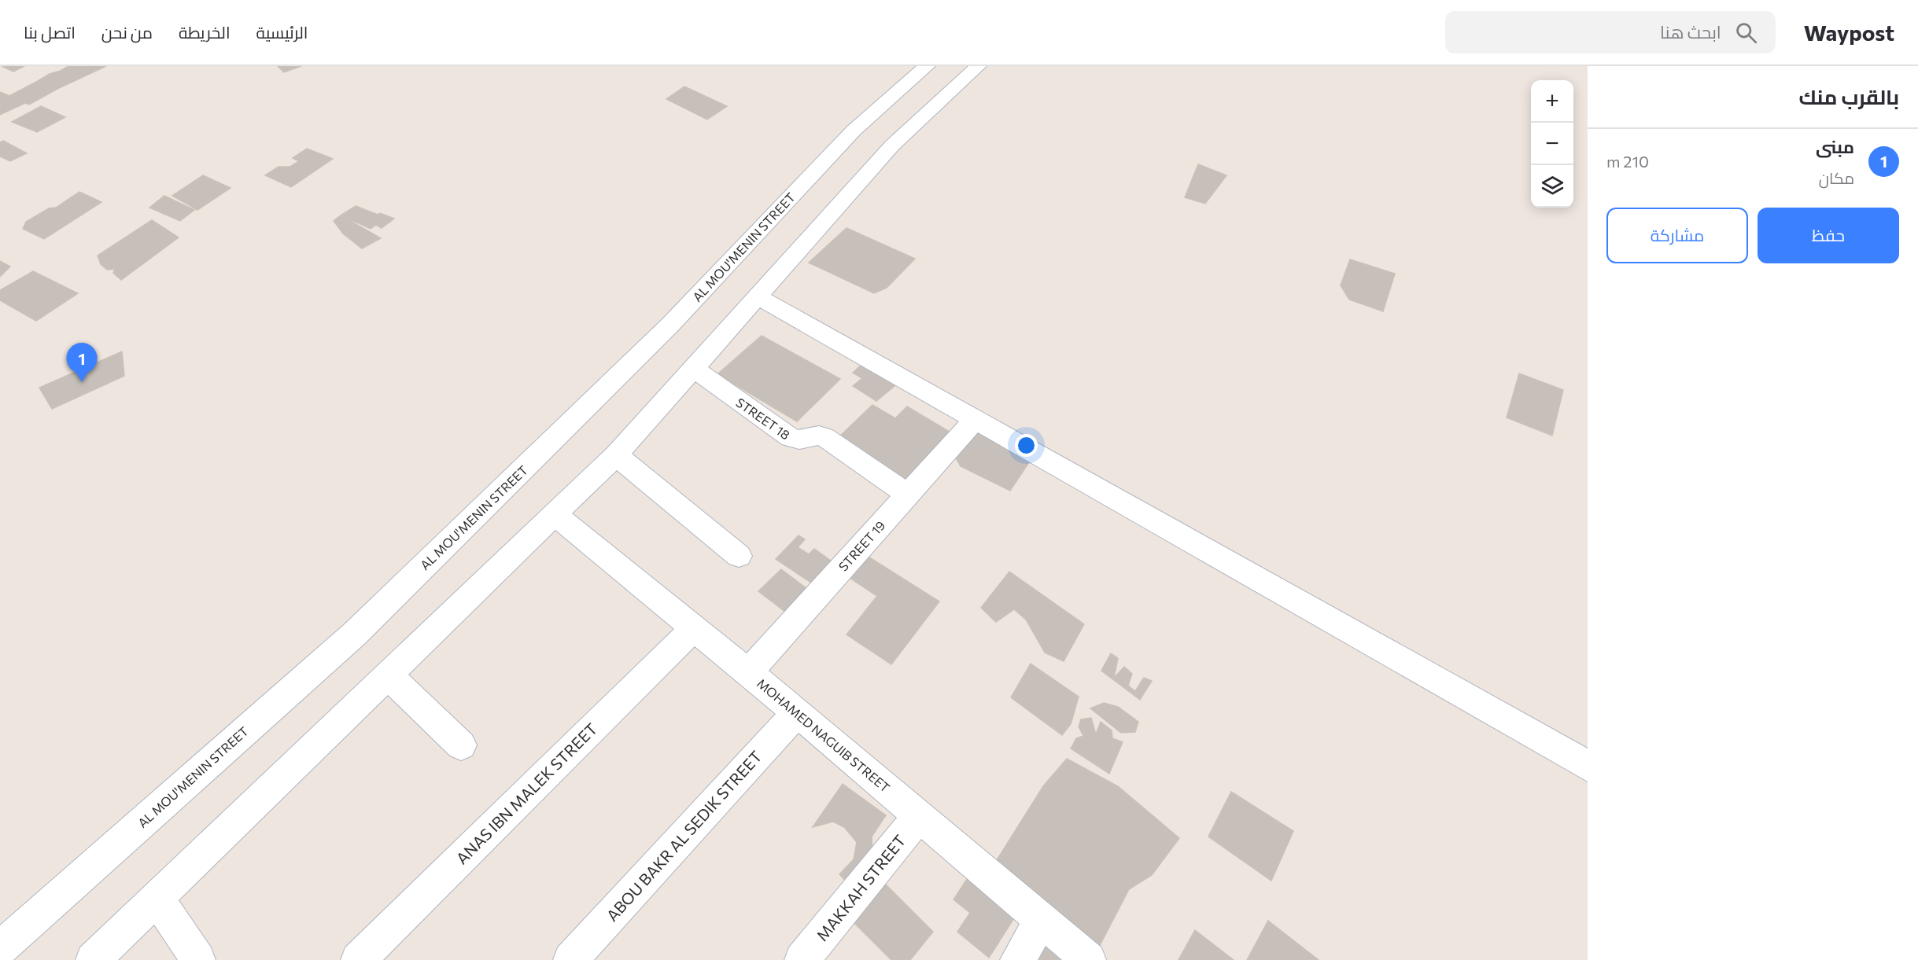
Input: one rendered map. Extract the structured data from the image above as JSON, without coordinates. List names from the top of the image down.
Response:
{
  "streets": {
    "street": [
      "AL MOU'MENIN STREET",
      "STREET 18",
      "STREET 19",
      "MOHAMED NAGUIB STREET",
      "ANAS IBN MALEK STREET",
      "ABOU BAKR AL SEDIK STREET",
      "MAKKAH STREET"
    ]
  },
  "crossings": [
    ["AL MOU'MENIN STREET", "STREET 18"],
    ["AL MOU'MENIN STREET", "MOHAMED NAGUIB STREET"],
    ["STREET 18", "STREET 19"],
    ["STREET 19", "MOHAMED NAGUIB STREET"],
    ["MOHAMED NAGUIB STREET", "ANAS IBN MALEK STREET"],
    ["MOHAMED NAGUIB STREET", "ABOU BAKR AL SEDIK STREET"],
    ["MOHAMED NAGUIB STREET", "MAKKAH STREET"]
  ],
  "page": {
    "header": "Waypost",
    "search": "ابحث هنا",
    "nav": [
      "الرئيسية",
      "الخريطة",
      "من نحن",
      "اتصل بنا"
    ],
    "heading": "بالقرب منك",
    "map_buttons": ["+", "−"],
    "list": [
      {
        "mark": "1",
        "name": "مبنى",
        "note": "مكان",
        "value": "210 m"
      }
    ],
    "buttons": ["حفظ", "مشاركة"],
    "pins": "1"
  }
}
